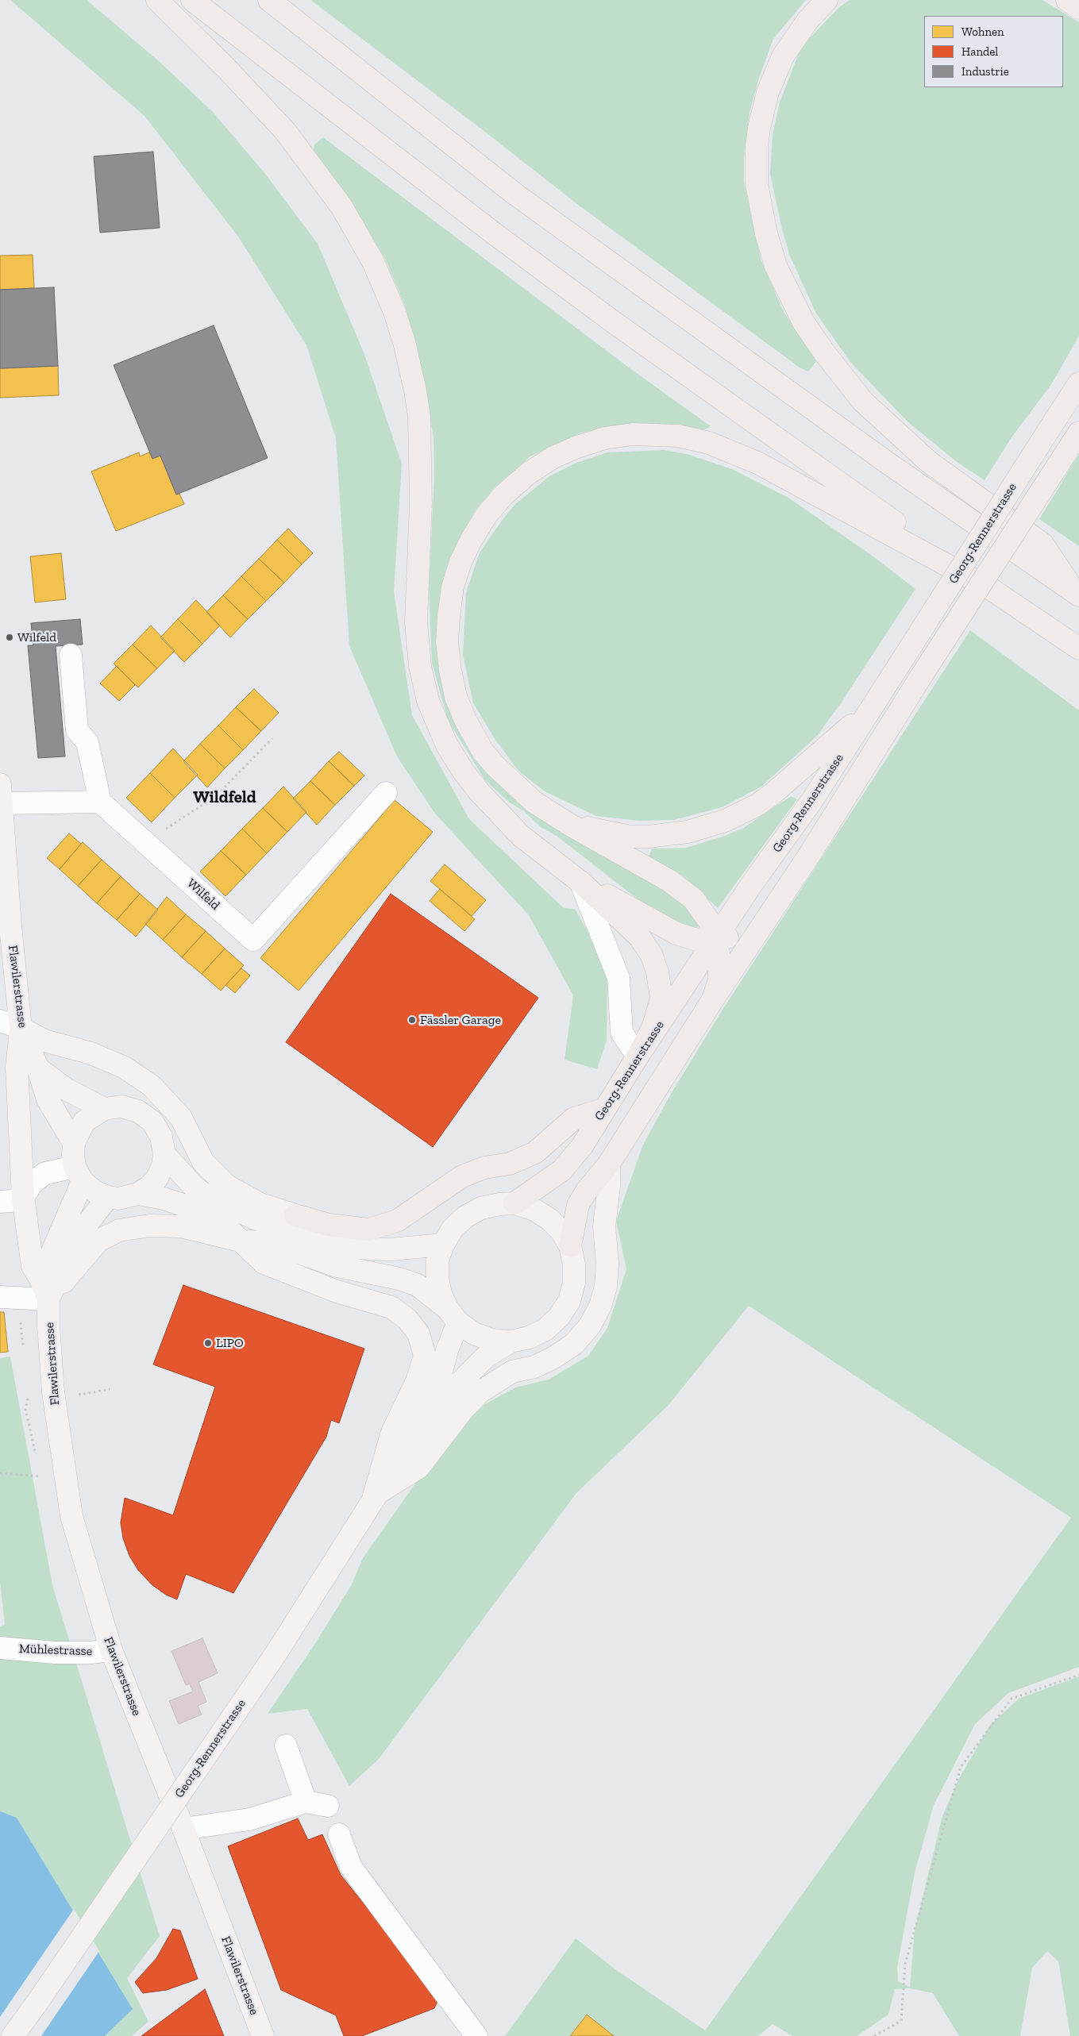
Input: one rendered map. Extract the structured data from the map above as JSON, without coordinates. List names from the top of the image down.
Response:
{
  "streets": {
    "highway": ["Georg-Rennerstrasse"],
    "main road": ["Flawilerstrasse"],
    "street": ["Wilfeld", "Mühlestrasse"]
  },
  "crossings": [
    ["Flawilerstrasse", "Mühlestrasse"]
  ],
  "districts": ["Wildfeld"],
  "places": ["Wilfeld", "Fässler Garage", "LIPO"],
  "legend": ["Wohnen", "Handel", "Industrie"]
}
